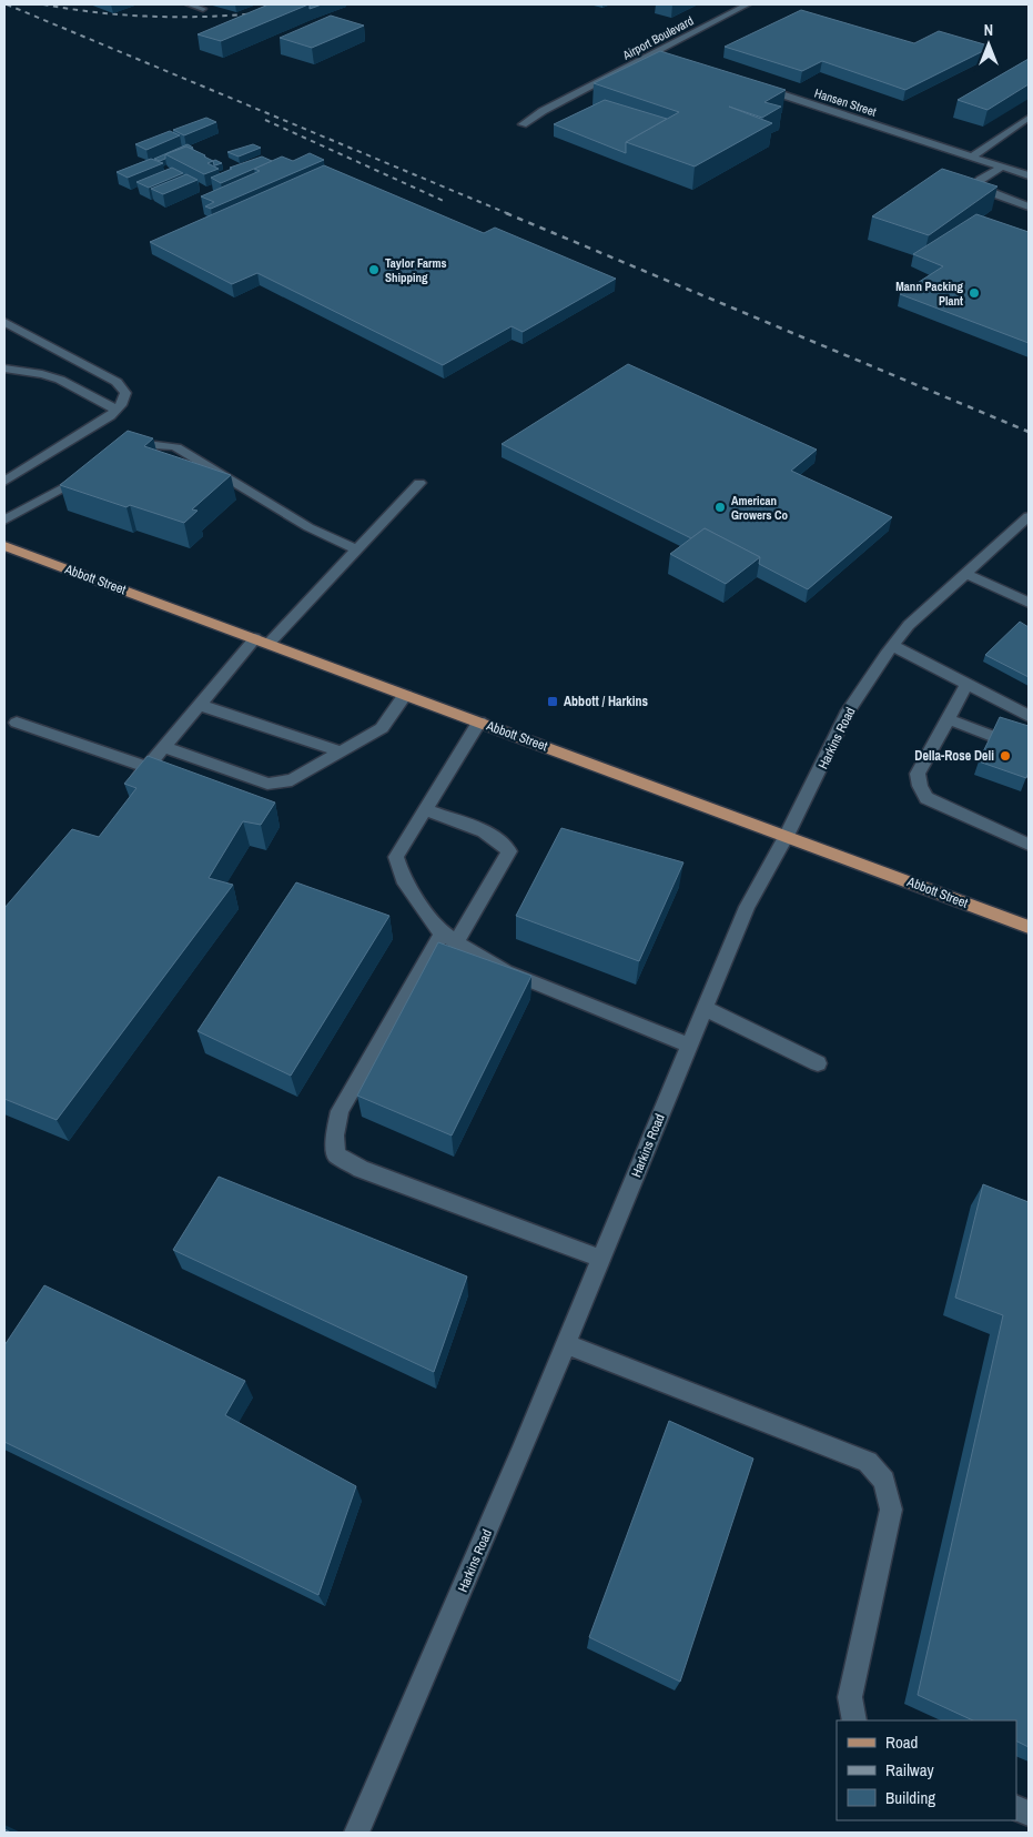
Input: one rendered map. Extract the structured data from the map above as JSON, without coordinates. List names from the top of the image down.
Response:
{
  "streets": {
    "main road": ["Abbott Street"],
    "street": ["Airport Boulevard", "Hansen Street", "Harkins Road"]
  },
  "crossings": [
    ["Abbott Street", "Harkins Road"]
  ],
  "places": {
    "other": [
      "Taylor Farms Shipping",
      "Mann Packing Plant",
      "American Growers Co",
      "Della-Rose Deli"
    ],
    "transit": ["Abbott / Harkins"]
  },
  "legend": ["Road", "Railway", "Building"],
  "north": "top"
}
